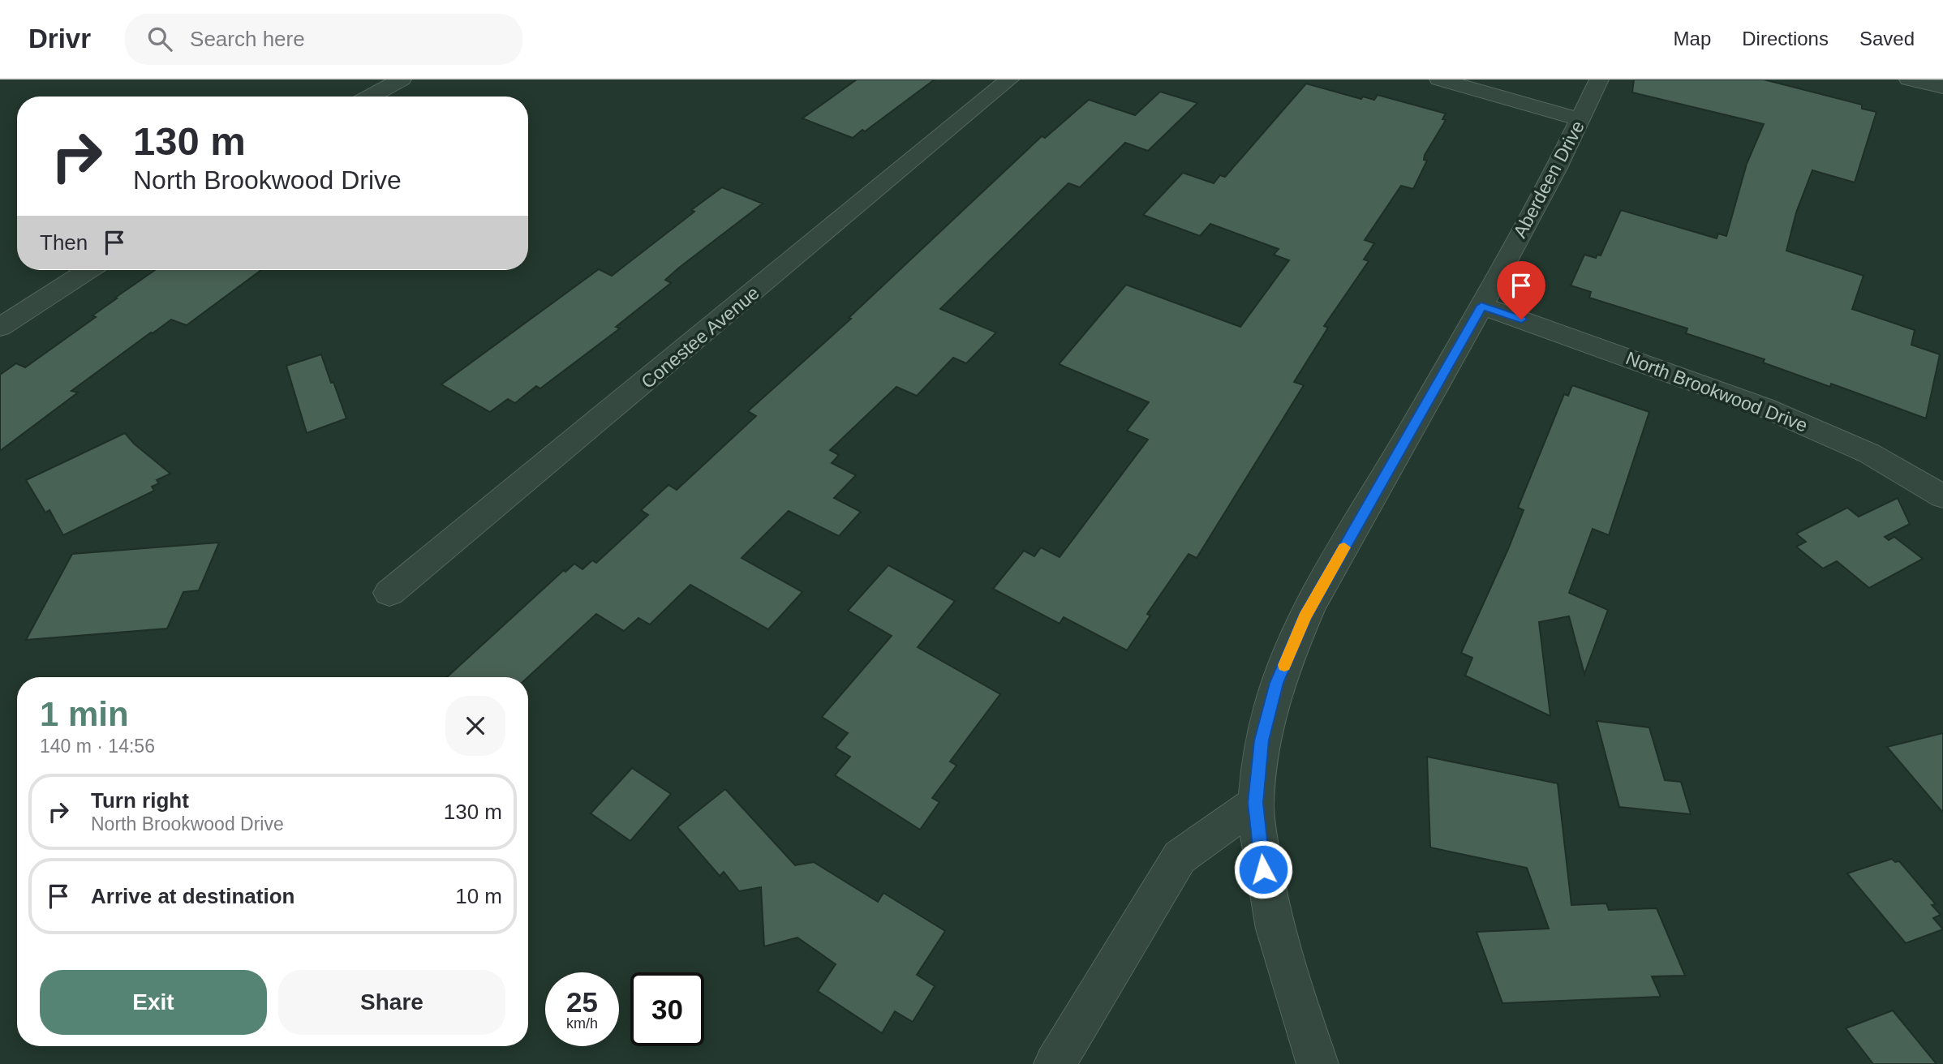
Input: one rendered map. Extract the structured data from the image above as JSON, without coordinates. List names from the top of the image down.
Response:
{
  "streets": {
    "street": ["Aberdeen Drive", "Conestee Avenue", "North Brookwood Drive"]
  },
  "crossings": [
    ["Aberdeen Drive", "North Brookwood Drive"]
  ],
  "page": {
    "header": "Drivr",
    "search": "Search here",
    "nav": ["Map", "Directions", "Saved"],
    "turn": ["130 m", "North Brookwood Drive"],
    "then": "Then",
    "heading": ["1 min", "140 m · 14:56"],
    "list": [
      {
        "name": "Turn right",
        "note": "North Brookwood Drive",
        "value": "130 m"
      },
      {
        "name": "Arrive at destination",
        "value": "10 m"
      }
    ],
    "buttons": ["Exit", "Share"],
    "speed": "25 km/h",
    "limit": "30"
  }
}
